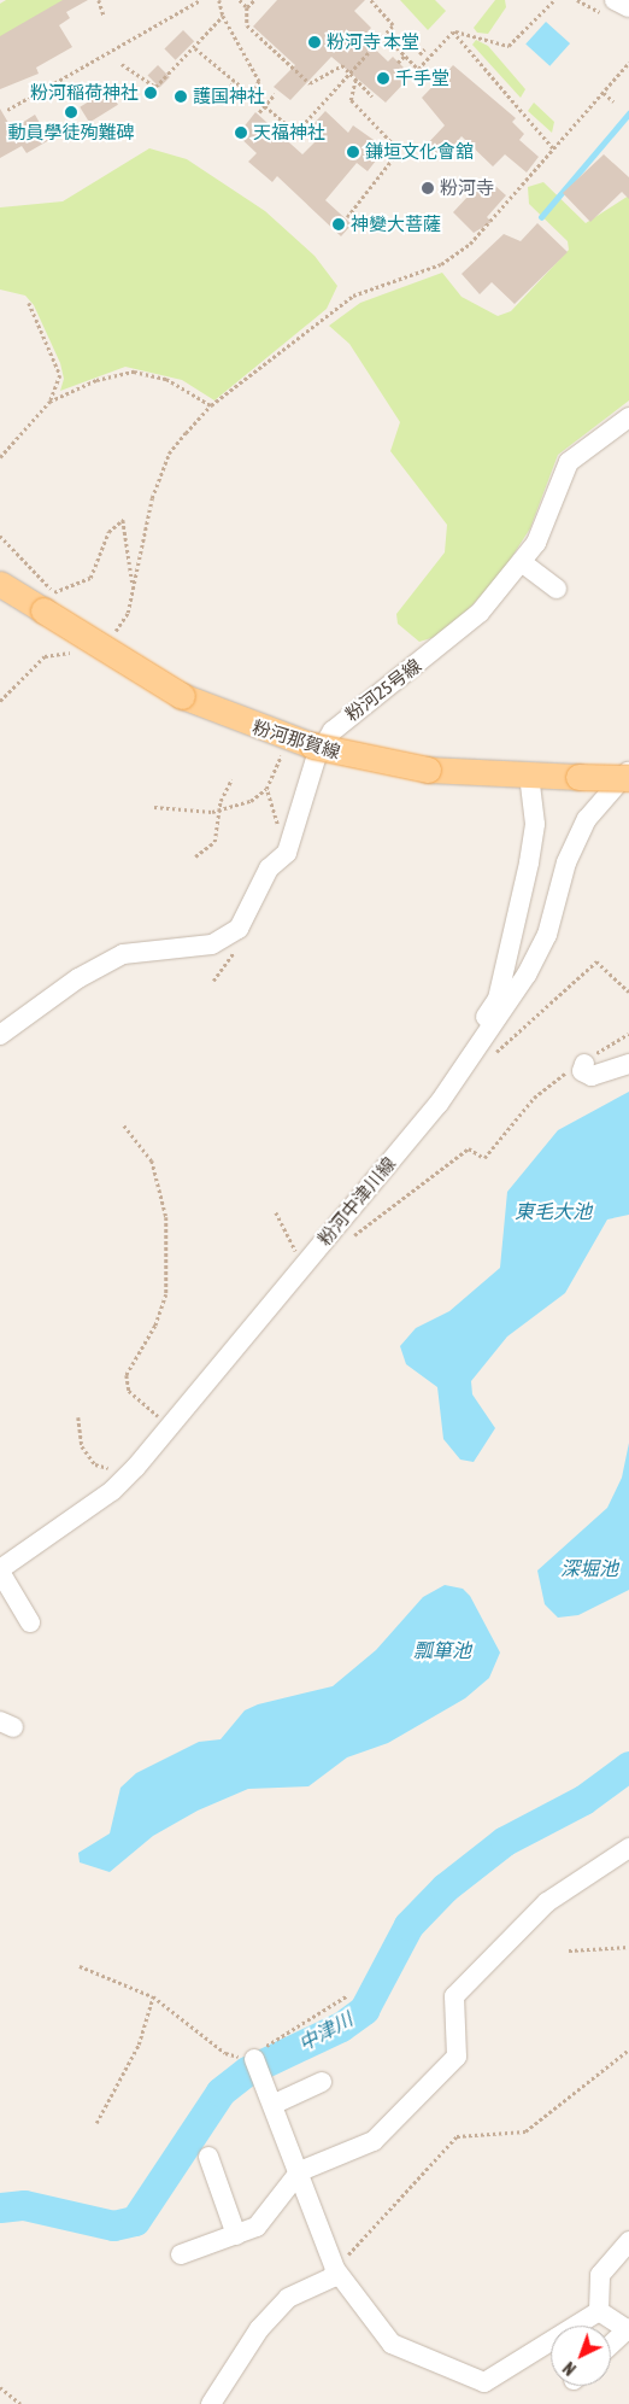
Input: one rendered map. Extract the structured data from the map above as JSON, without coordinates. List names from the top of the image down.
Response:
{
  "streets": {
    "main road": ["粉河那賀線"],
    "street": ["粉河25号線", "粉河中津川線"]
  },
  "water": [
    "東毛大池",
    "深堀池",
    "瓢箪池",
    "中津川"
  ],
  "places": [
    "粉河寺 本堂",
    "千手堂",
    "粉河稲荷神社",
    "護国神社",
    "動員學徒殉難碑",
    "天福神社",
    "鎌垣文化會舘",
    "粉河寺",
    "神變大菩薩"
  ],
  "north": "bottom left"
}
